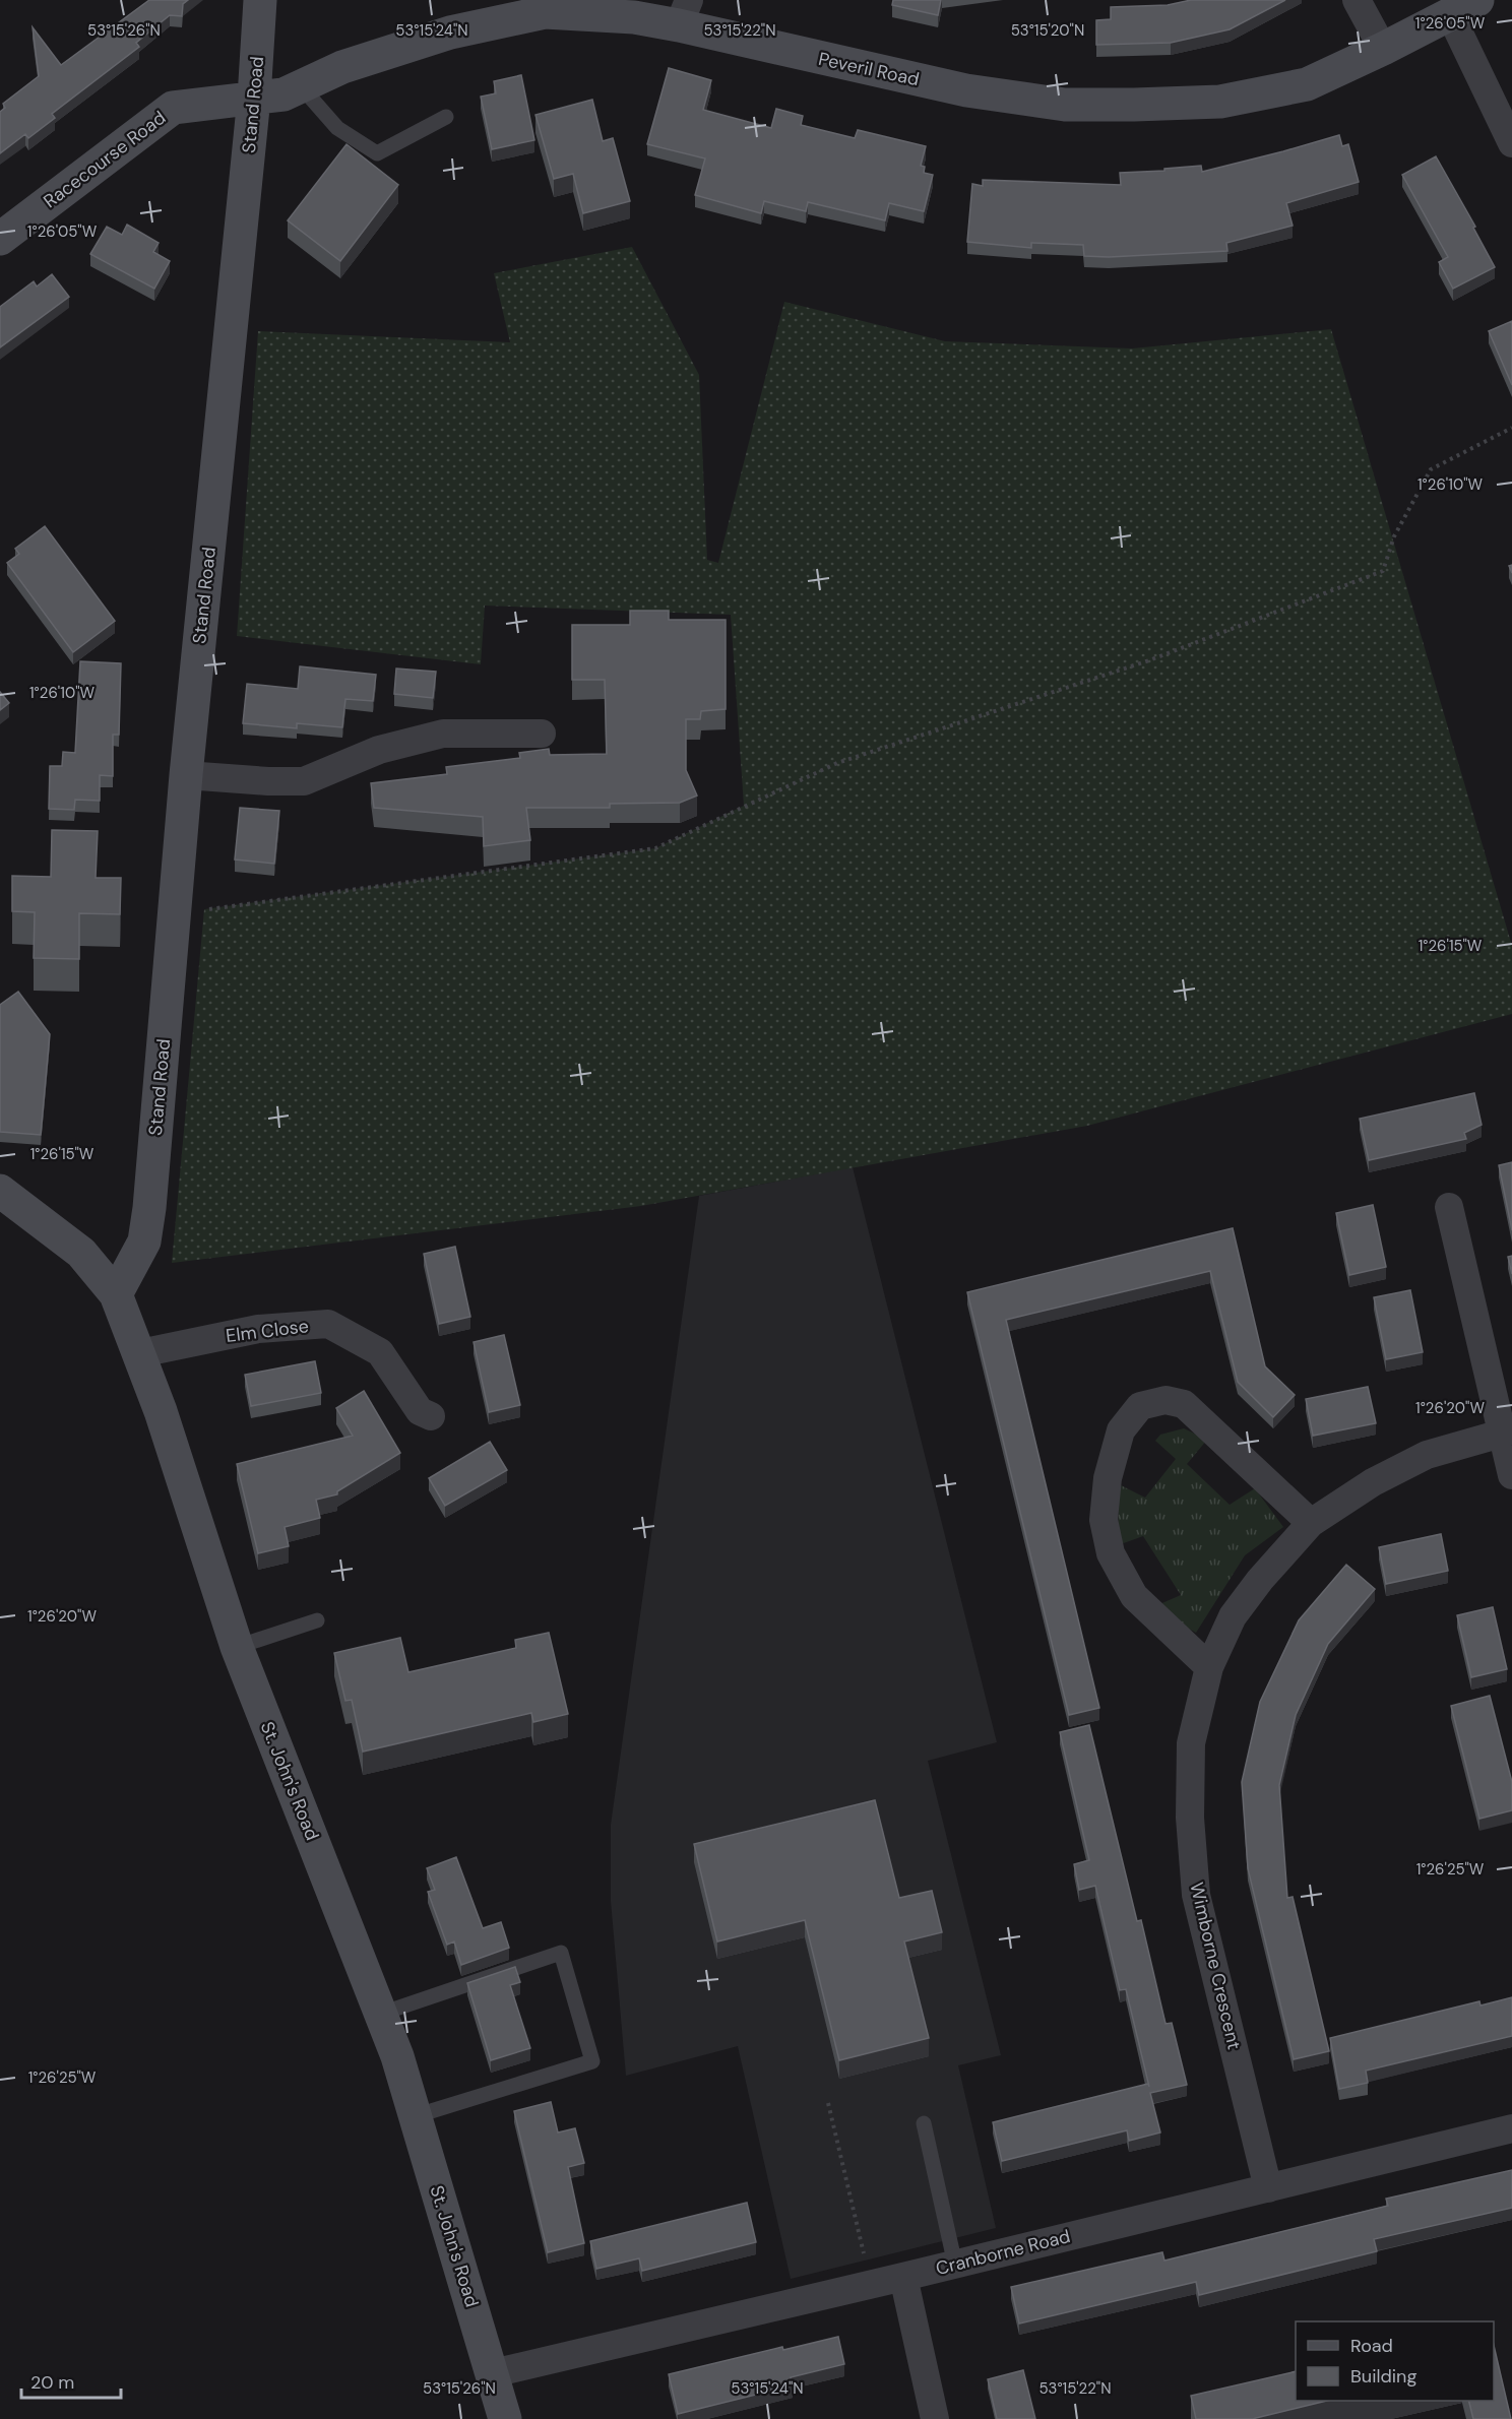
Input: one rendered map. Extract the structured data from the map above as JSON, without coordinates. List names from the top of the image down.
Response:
{
  "streets": {
    "street": [
      "Peveril Road",
      "Stand Road",
      "Racecourse Road",
      "Elm Close",
      "St. John's Road",
      "Wimborne Crescent",
      "Cranborne Road"
    ]
  },
  "crossings": [
    ["Peveril Road", "Stand Road"],
    ["Peveril Road", "Racecourse Road"],
    ["Stand Road", "Racecourse Road"],
    ["Stand Road", "St. John's Road"],
    ["Elm Close", "St. John's Road"],
    ["St. John's Road", "Cranborne Road"],
    ["Wimborne Crescent", "Cranborne Road"]
  ],
  "legend": ["Road", "Building"],
  "scale_bar": "20 m",
  "coordinates": [
    "1°26'05\"W",
    "53°15'26\"N",
    "53°15'24\"N",
    "53°15'22\"N",
    "53°15'20\"N",
    "1°26'10\"W",
    "1°26'15\"W",
    "1°26'20\"W",
    "1°26'25\"W"
  ]
}
